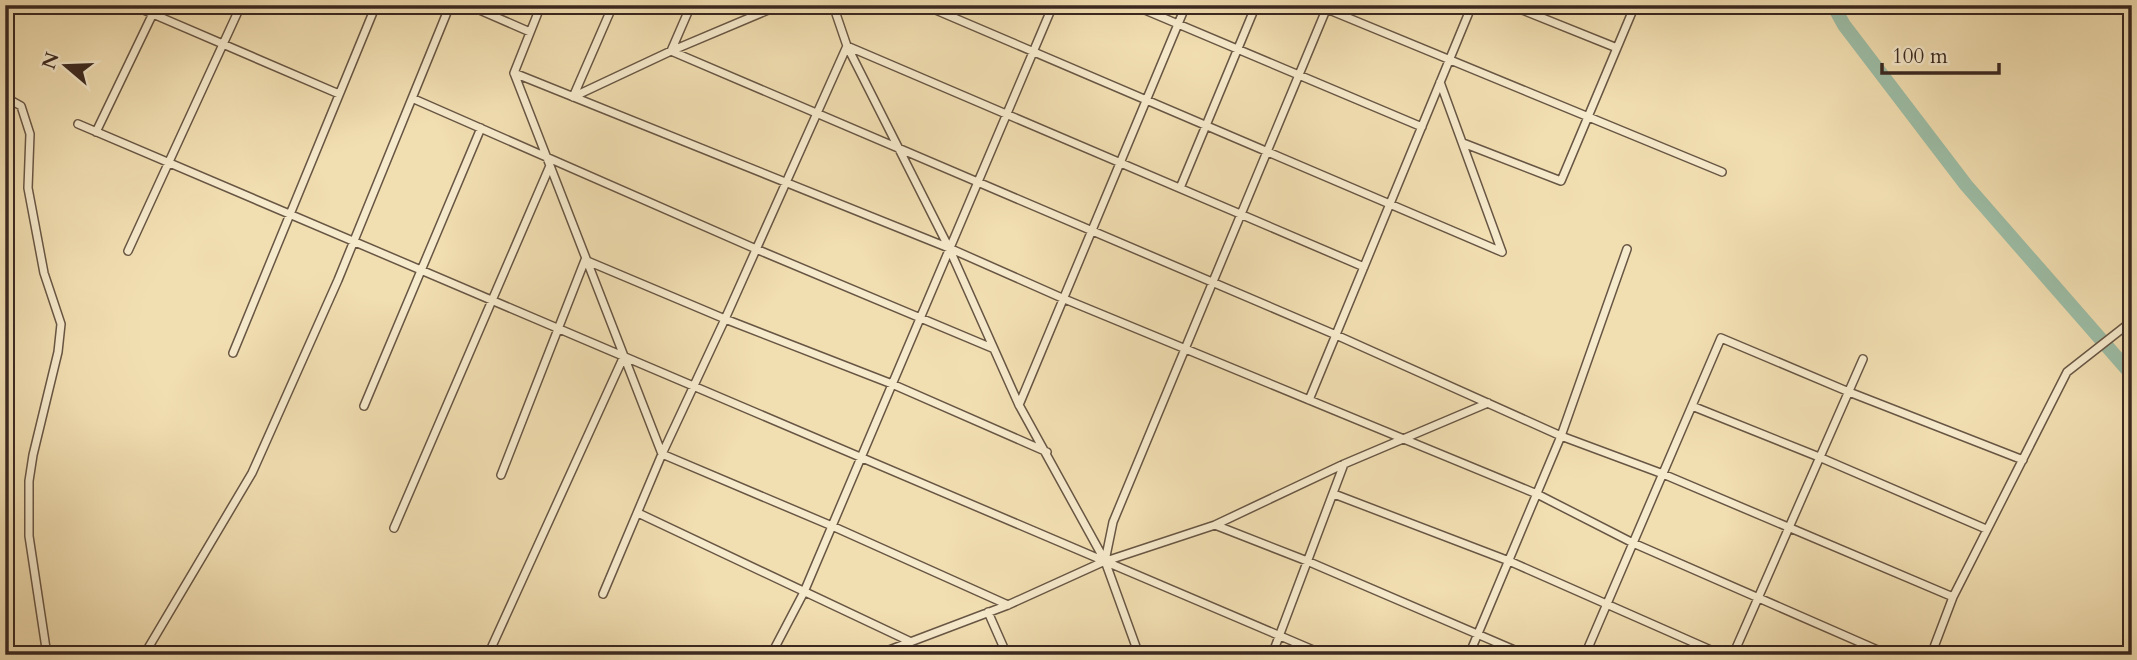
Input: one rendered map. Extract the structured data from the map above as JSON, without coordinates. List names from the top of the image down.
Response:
{
  "scale_bar": "100 m",
  "north": "left"
}
